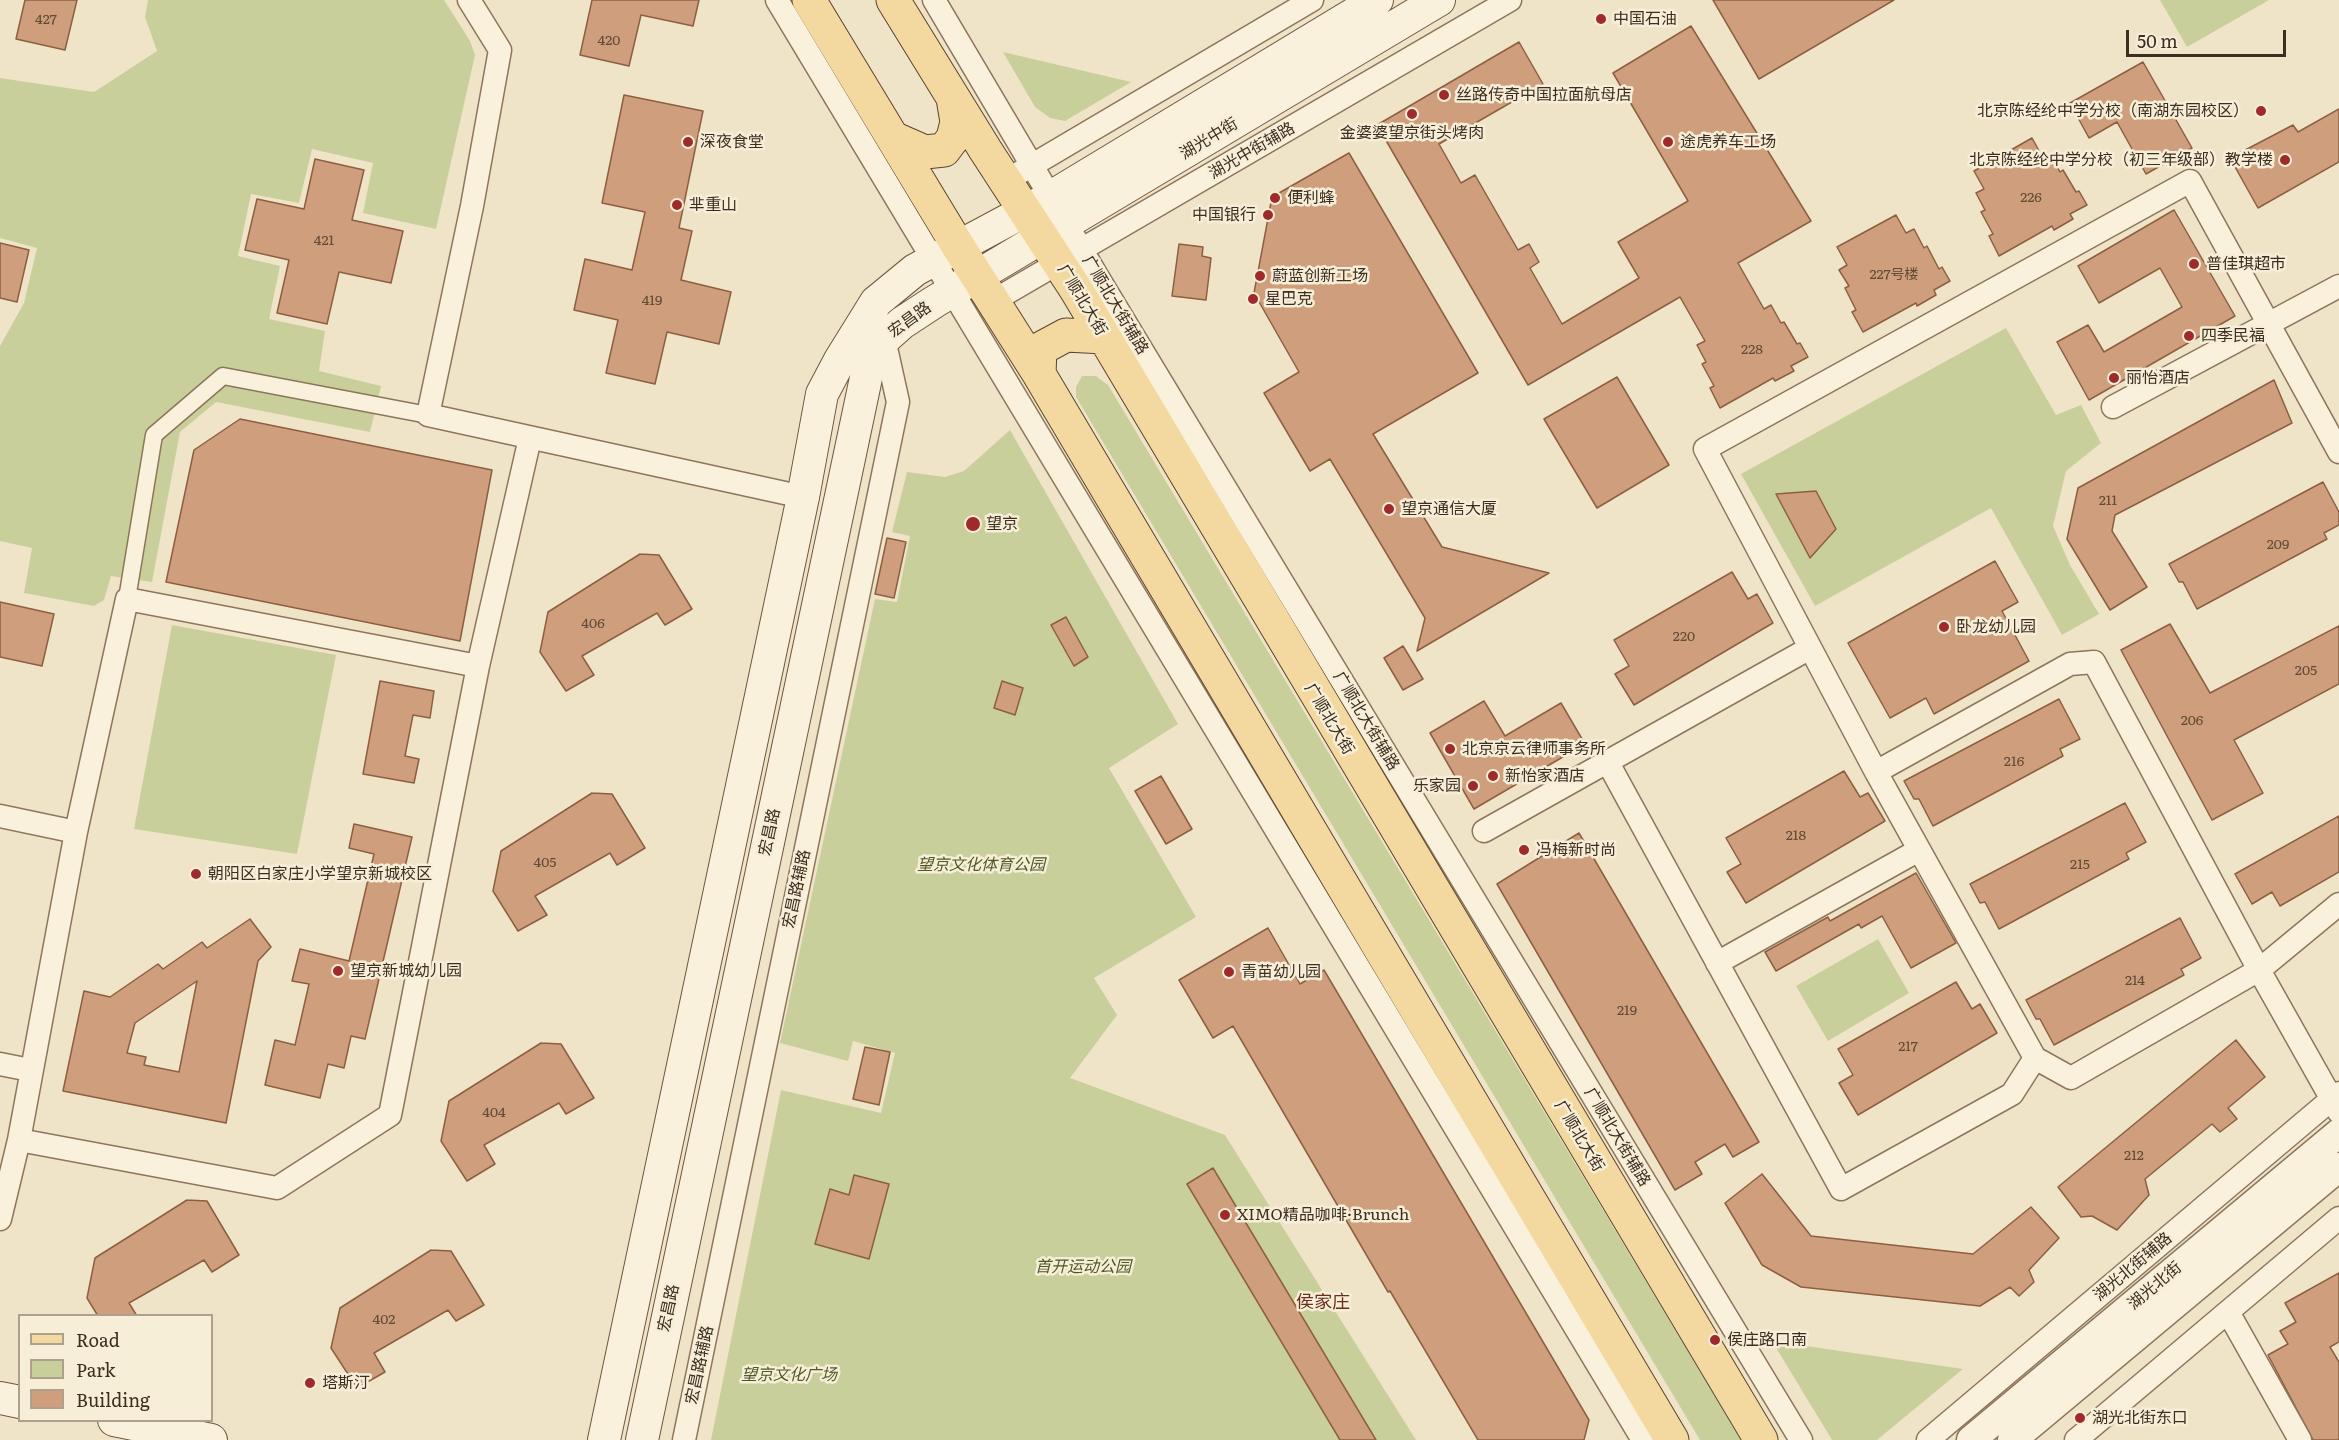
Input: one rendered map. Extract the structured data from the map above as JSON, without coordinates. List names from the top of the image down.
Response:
{
  "streets": {
    "main road": ["湖光中街", "广顺北大街", "宏昌路"],
    "street": [
      "湖光中街辅路",
      "广顺北大街辅路",
      "宏昌路辅路",
      "湖光北街辅路",
      "湖光北街"
    ]
  },
  "crossings": [
    ["湖光中街", "湖光中街辅路"],
    ["湖光中街", "广顺北大街"],
    ["湖光中街", "广顺北大街辅路"],
    ["湖光中街", "宏昌路"],
    ["湖光中街辅路", "广顺北大街"],
    ["湖光中街辅路", "广顺北大街辅路"],
    ["广顺北大街", "广顺北大街辅路"],
    ["宏昌路", "宏昌路辅路"]
  ],
  "districts": ["侯家庄"],
  "parks": ["望京文化体育公园", "首开运动公园", "望京文化广场"],
  "places": [
    "中国石油",
    "丝路传奇中国拉面航母店",
    "北京陈经纶中学分校（南湖东园校区）",
    "金婆婆望京街头烤肉",
    "深夜食堂",
    "途虎养车工场",
    "北京陈经纶中学分校（初三年级部）教学楼",
    "便利蜂",
    "芈重山",
    "中国银行",
    "普佳琪超市",
    "蔚蓝创新工场",
    "星巴克",
    "四季民福",
    "丽怡酒店",
    "望京通信大厦",
    "望京",
    "卧龙幼儿园",
    "北京京云律师事务所",
    "新怡家酒店",
    "乐家园",
    "冯梅新时尚",
    "朝阳区白家庄小学望京新城校区",
    "望京新城幼儿园",
    "青苗幼儿园",
    "XIMO精品咖啡·Brunch",
    "侯庄路口南",
    "塔斯汀",
    "湖光北街东口"
  ],
  "house_numbers": [
    "427",
    "420",
    "226",
    "421",
    "227号楼",
    "419",
    "228",
    "211",
    "209",
    "406",
    "220",
    "205",
    "206",
    "216",
    "218",
    "405",
    "215",
    "214",
    "219",
    "217",
    "404",
    "212",
    "402"
  ],
  "legend": ["Road", "Park", "Building"],
  "scale_bar": "50 m"
}
